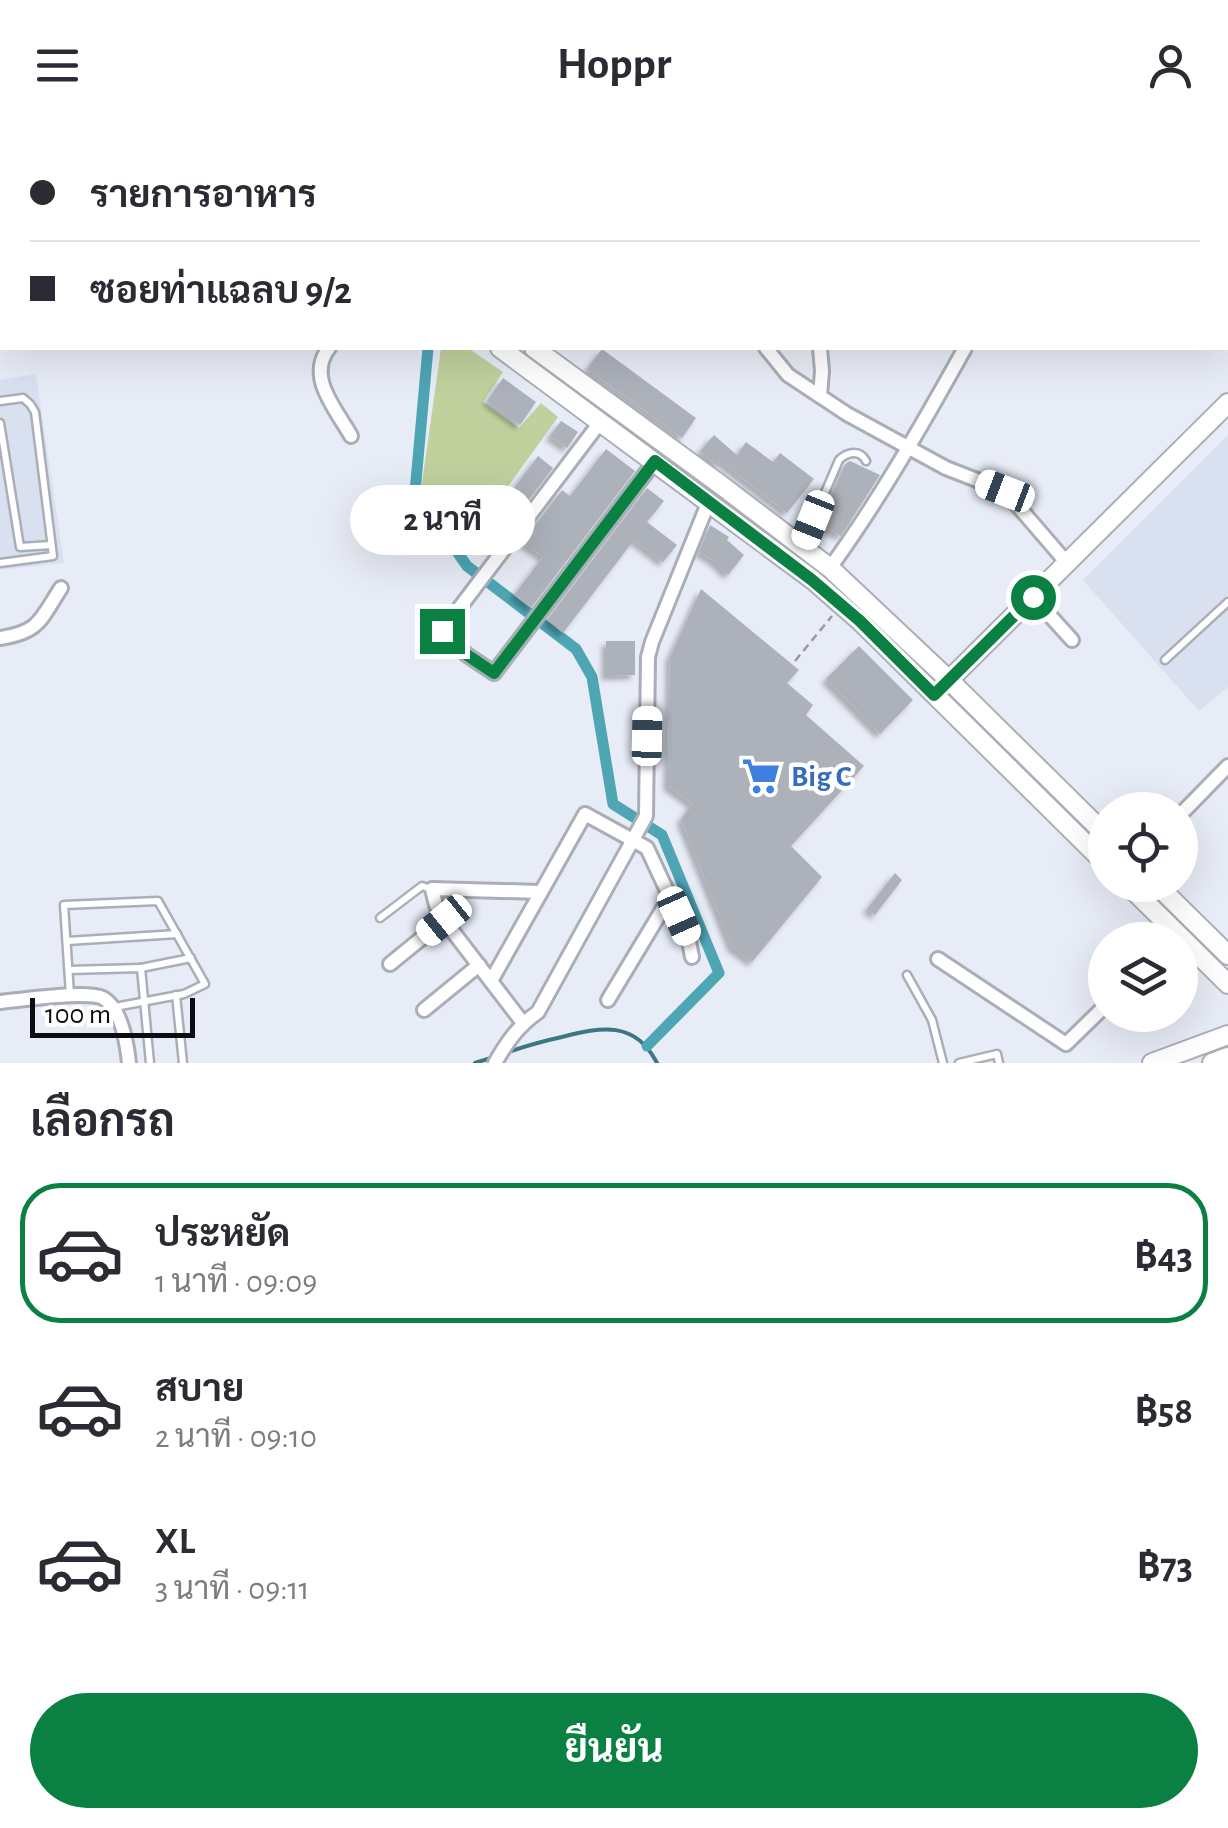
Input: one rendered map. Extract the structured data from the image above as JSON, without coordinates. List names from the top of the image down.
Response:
{
  "places": {
    "supermarket": ["Big C"]
  },
  "scale_bar": "100 m",
  "page": {
    "header": "Hoppr",
    "banner": ["รายการอาหาร", "ซอยท่าแฉลบ 9/2"],
    "bubble": "2 นาที",
    "scale": "100 m",
    "heading": "เลือกรถ",
    "list": [
      {
        "name": "ประหยัด",
        "note": "1 นาที · 09:09",
        "value": "฿43"
      },
      {
        "name": "สบาย",
        "note": "2 นาที · 09:10",
        "value": "฿58"
      },
      {
        "name": "XL",
        "note": "3 นาที · 09:11",
        "value": "฿73"
      }
    ],
    "buttons": "ยืนยัน"
  }
}
